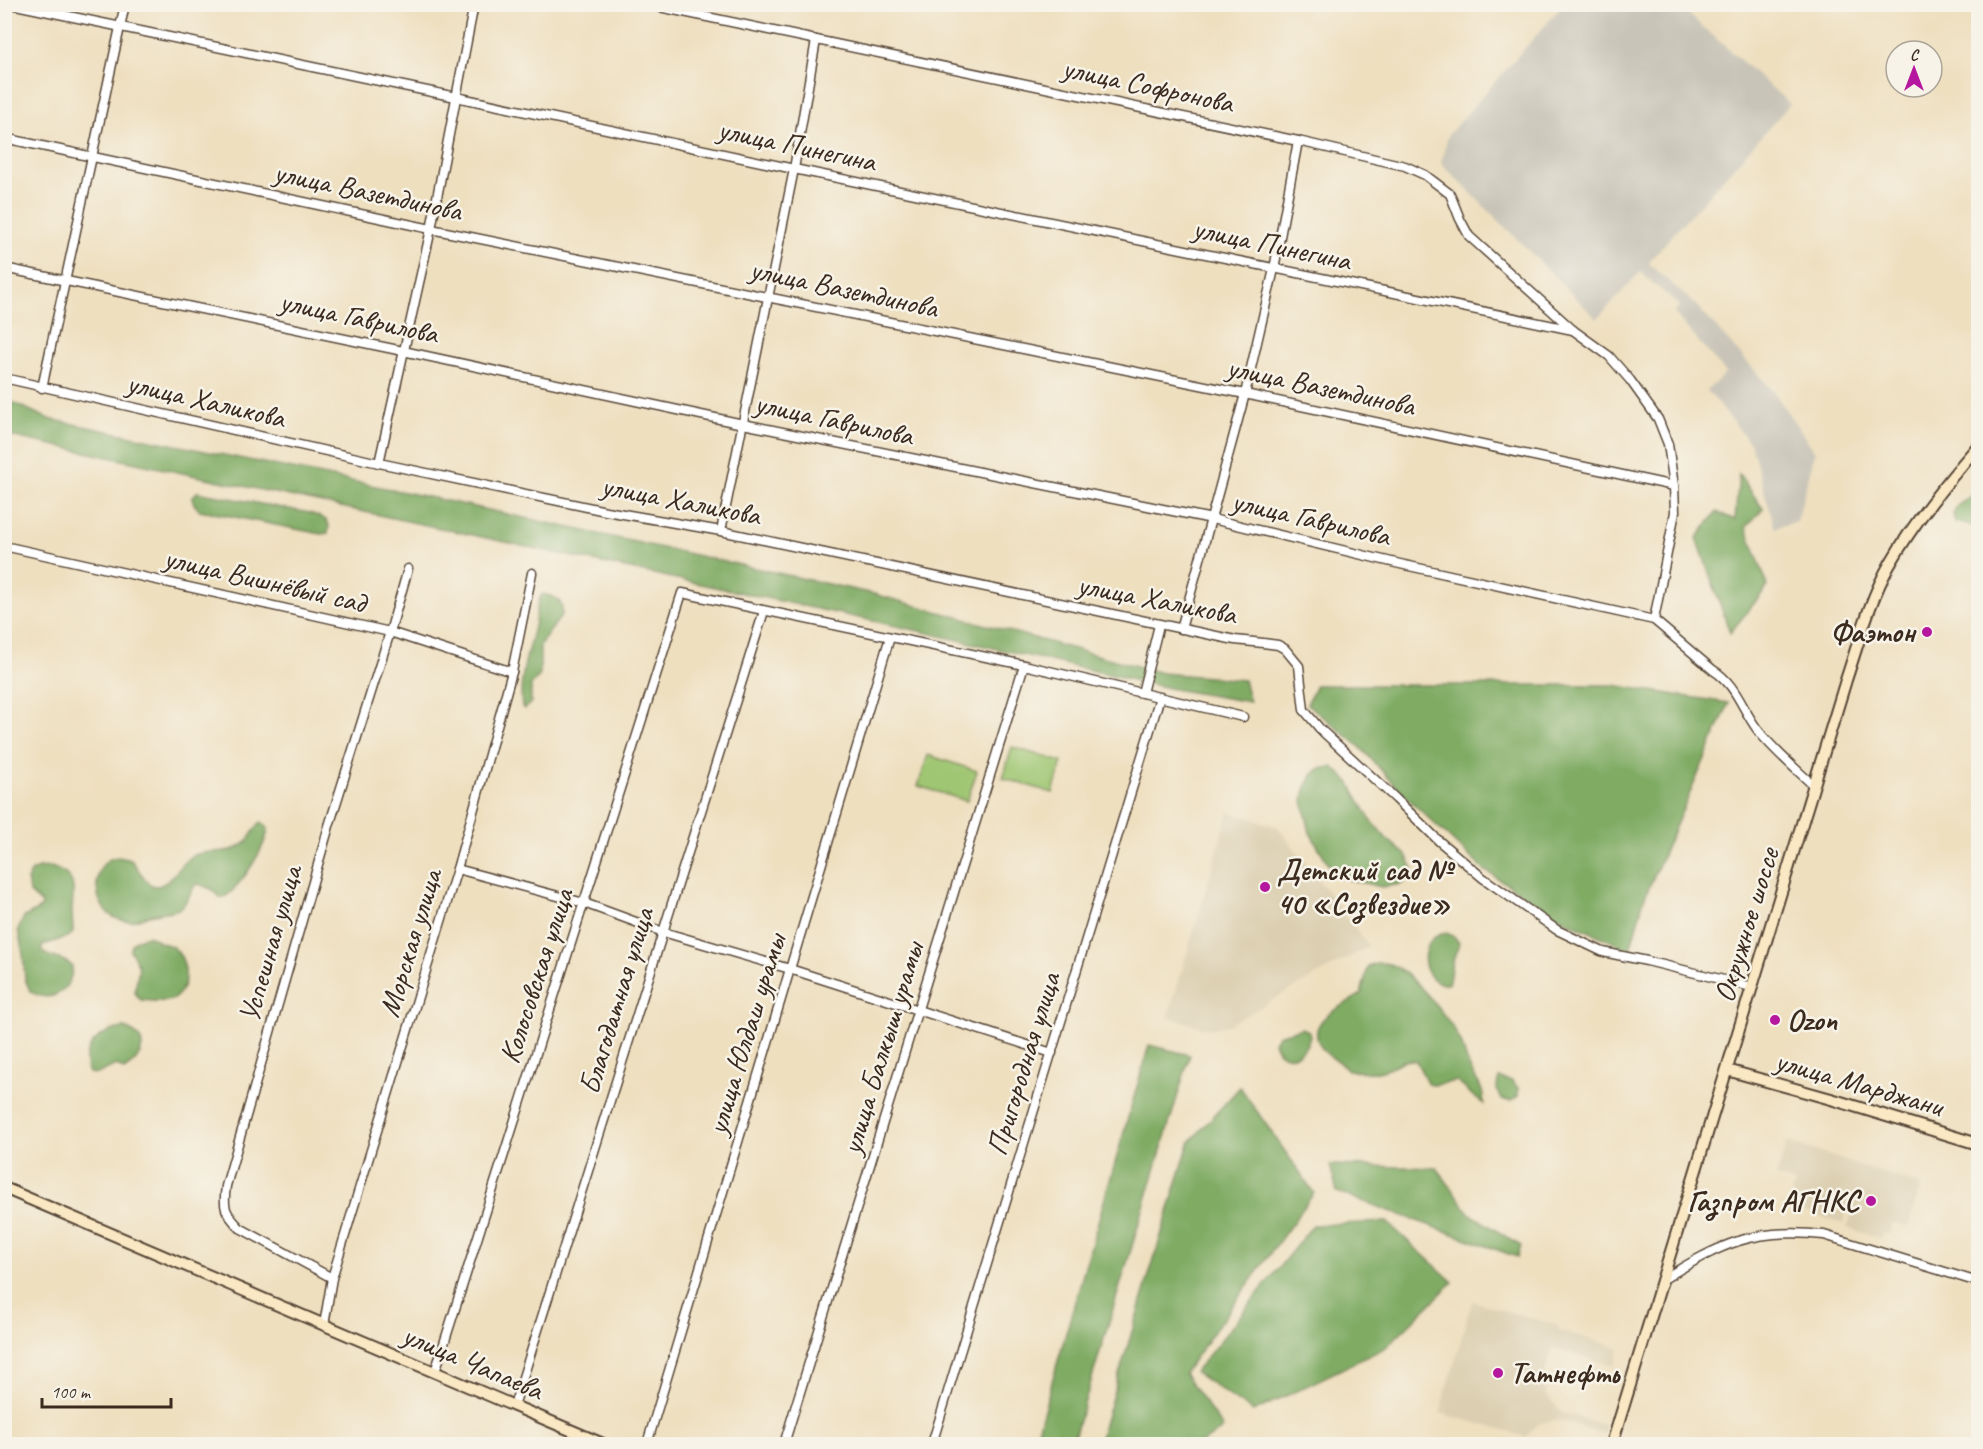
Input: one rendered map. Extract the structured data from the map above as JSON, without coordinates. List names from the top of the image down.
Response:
{
  "streets": {
    "street": [
      "улица Софронова",
      "улица Пинегина",
      "улица Вазетдинова",
      "улица Гаврилова",
      "улица Халикова",
      "улица Вишнёвый сад",
      "Окружное шоссе",
      "Морская улица",
      "Успешная улица",
      "Колосовская улица",
      "Благодатная улица",
      "улица Юлдаш урамы",
      "улица Балкыш урамы",
      "Пригородная улица",
      "улица Марджани",
      "улица Чапаева"
    ]
  },
  "crossings": [
    ["улица Софронова", "улица Пинегина"],
    ["улица Софронова", "улица Вазетдинова"],
    ["улица Софронова", "улица Гаврилова"],
    ["улица Халикова", "Окружное шоссе"],
    ["улица Вишнёвый сад", "Морская улица"],
    ["улица Вишнёвый сад", "Успешная улица"],
    ["Окружное шоссе", "улица Марджани"],
    ["Морская улица", "Успешная улица"],
    ["Морская улица", "улица Чапаева"],
    ["Колосовская улица", "Благодатная улица"],
    ["Колосовская улица", "улица Чапаева"],
    ["Благодатная улица", "улица Чапаева"]
  ],
  "places": [
    "Фаэтон",
    "Детский сад № 40 «Созвездие»",
    "Ozon",
    "Газпром АГНКС",
    "Татнефть"
  ],
  "scale_bar": "100 m",
  "north": "top"
}
